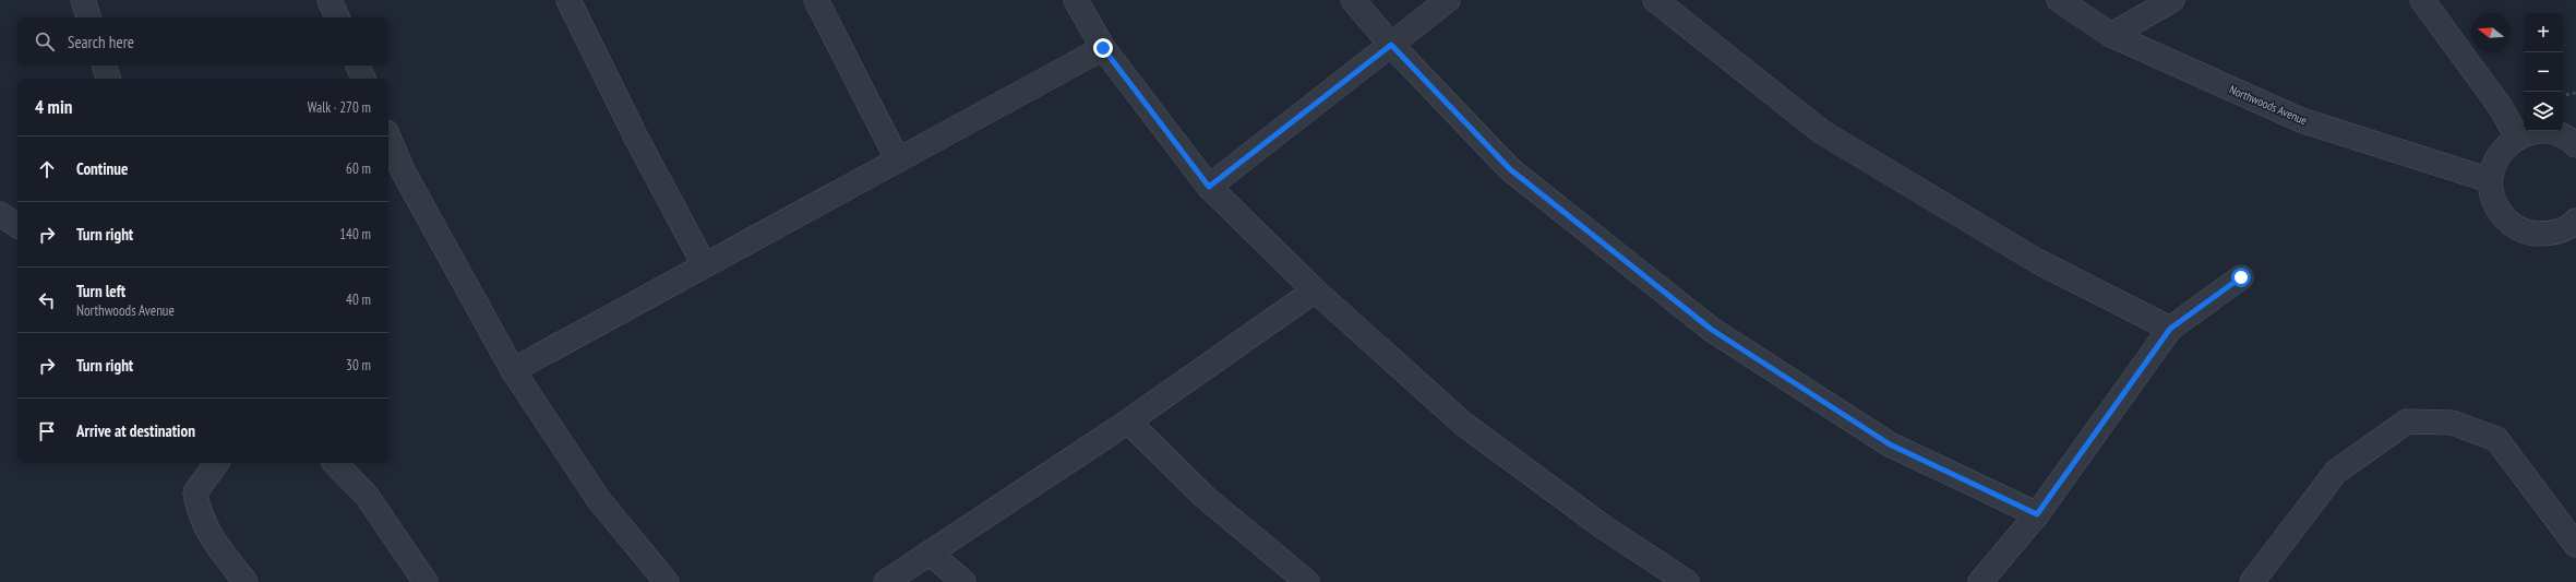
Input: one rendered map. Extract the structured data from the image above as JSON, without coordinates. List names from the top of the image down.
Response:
{
  "streets": {
    "street": ["Northwoods Avenue"]
  },
  "north": "left",
  "page": {
    "map_buttons": ["+", "−"],
    "search": "Search here",
    "heading": ["4 min", "Walk · 270 m"],
    "list": [
      ["Continue", "60 m"],
      ["Turn right", "140 m"],
      ["Turn left", "Northwoods Avenue", "40 m"],
      ["Turn right", "30 m"],
      "Arrive at destination"
    ]
  }
}
